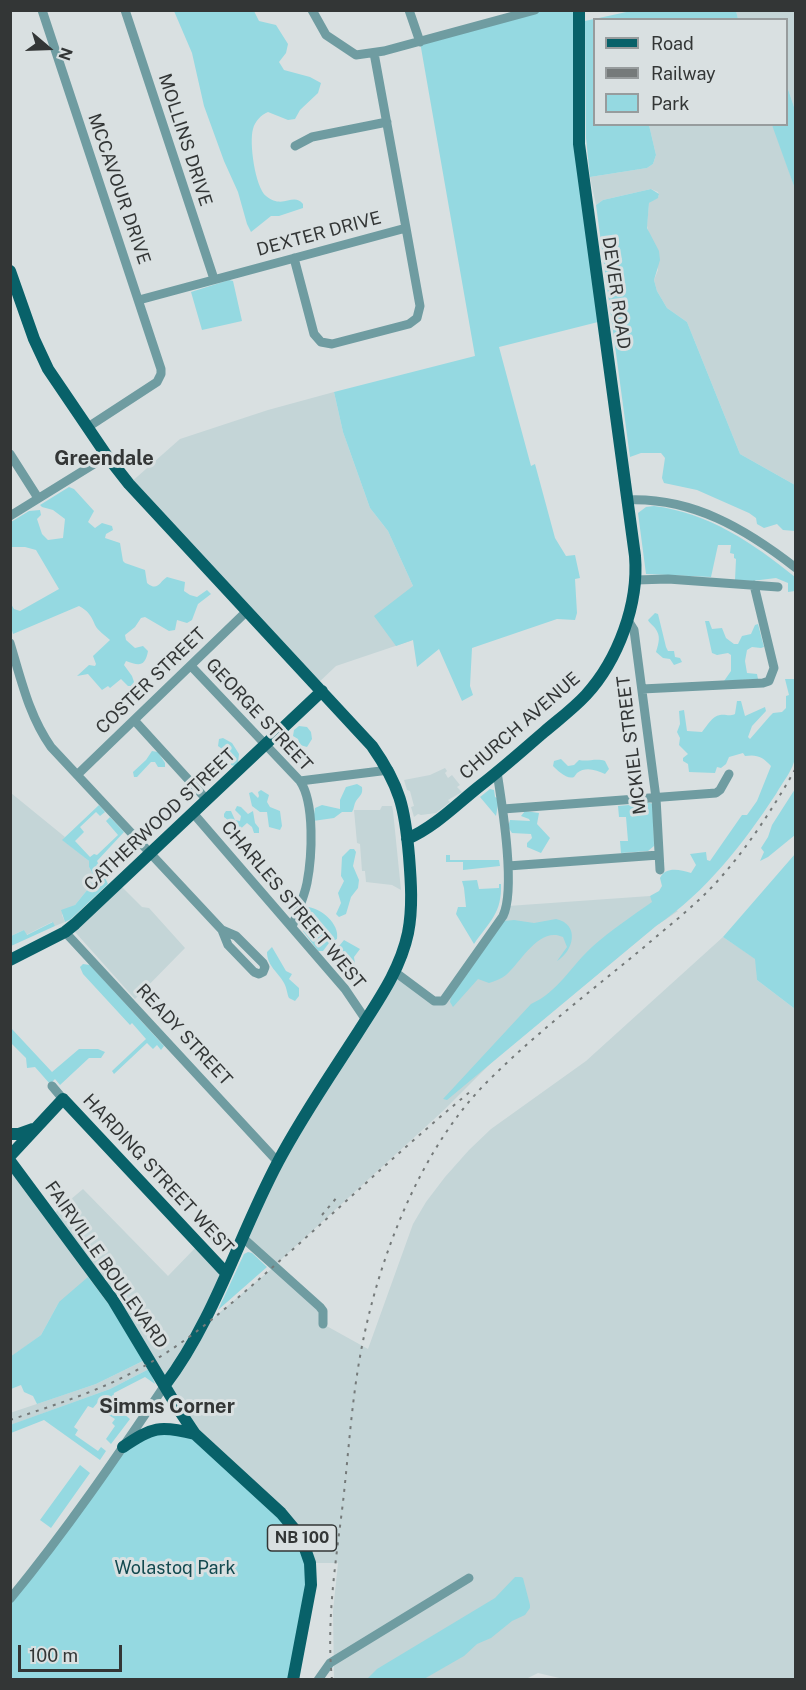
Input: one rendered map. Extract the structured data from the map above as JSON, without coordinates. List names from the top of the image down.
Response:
{
  "streets": {
    "main road": [
      "DEVER ROAD",
      "CHURCH AVENUE",
      "CATHERWOOD STREET",
      "HARDING STREET WEST",
      "FAIRVILLE BOULEVARD",
      "NB 100"
    ],
    "street": [
      "MOLLINS DRIVE",
      "MCCAVOUR DRIVE",
      "DEXTER DRIVE",
      "COSTER STREET",
      "GEORGE STREET",
      "MCKIEL STREET",
      "CHARLES STREET WEST",
      "READY STREET"
    ]
  },
  "crossings": [
    ["MOLLINS DRIVE", "DEXTER DRIVE"],
    ["MCCAVOUR DRIVE", "DEXTER DRIVE"],
    ["DEVER ROAD", "CHURCH AVENUE"],
    ["COSTER STREET", "GEORGE STREET"],
    ["GEORGE STREET", "CATHERWOOD STREET"],
    ["GEORGE STREET", "CHARLES STREET WEST"],
    ["CHURCH AVENUE", "MCKIEL STREET"],
    ["CATHERWOOD STREET", "CHARLES STREET WEST"],
    ["CATHERWOOD STREET", "READY STREET"],
    ["HARDING STREET WEST", "FAIRVILLE BOULEVARD"],
    ["FAIRVILLE BOULEVARD", "NB 100"]
  ],
  "districts": ["Greendale", "Simms Corner"],
  "parks": ["Wolastoq Park"],
  "legend": ["Road", "Railway", "Park"],
  "scale_bar": "100 m",
  "north": "right"
}
